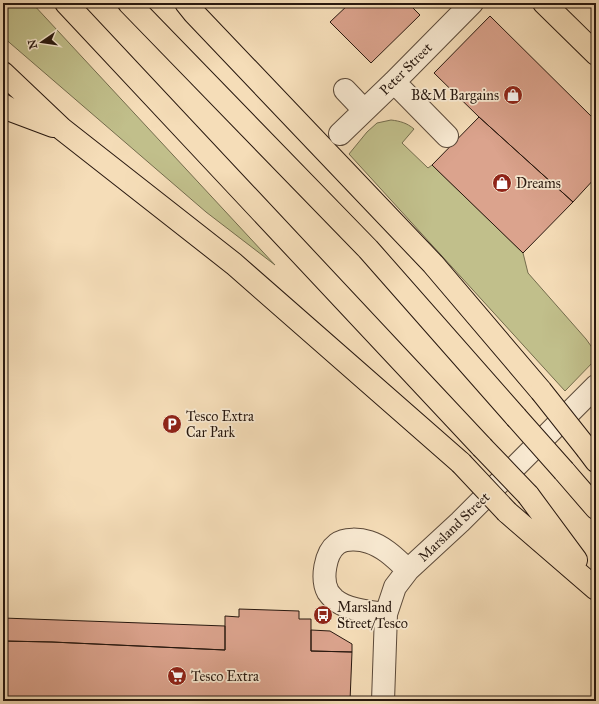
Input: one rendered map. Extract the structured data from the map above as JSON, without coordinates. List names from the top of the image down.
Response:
{
  "streets": {
    "street": ["Peter Street", "Marsland Street"]
  },
  "places": {
    "shop": ["B&M Bargains", "Dreams"],
    "parking": ["Tesco Extra Car Park"],
    "bus stop": ["Marsland Street/Tesco"],
    "supermarket": ["Tesco Extra"]
  },
  "north": "left"
}
